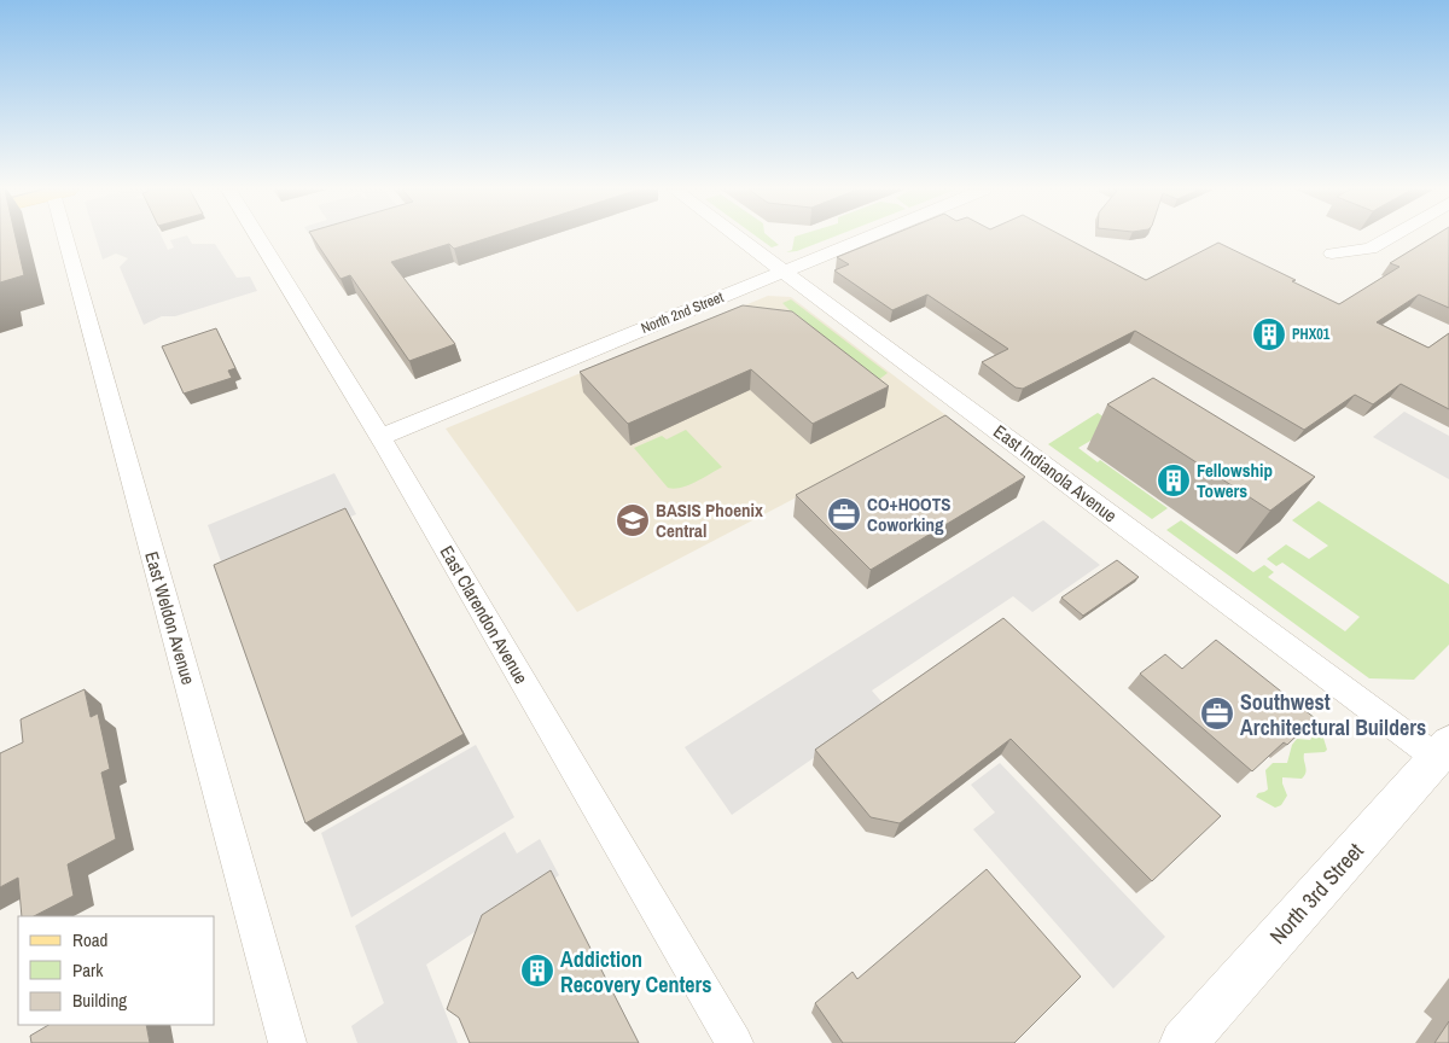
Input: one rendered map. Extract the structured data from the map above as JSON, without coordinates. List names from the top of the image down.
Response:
{
  "streets": {
    "street": [
      "North 2nd Street",
      "East Indianola Avenue",
      "East Clarendon Avenue",
      "East Weldon Avenue",
      "North 3rd Street"
    ]
  },
  "crossings": [
    ["North 2nd Street", "East Indianola Avenue"],
    ["North 2nd Street", "East Clarendon Avenue"],
    ["East Indianola Avenue", "North 3rd Street"]
  ],
  "places": {
    "building": ["PHX01", "Fellowship Towers", "Addiction Recovery Centers"],
    "office": ["CO+HOOTS Coworking", "Southwest Architectural Builders"],
    "school or university": ["BASIS Phoenix Central"]
  },
  "legend": ["Road", "Park", "Building"]
}
